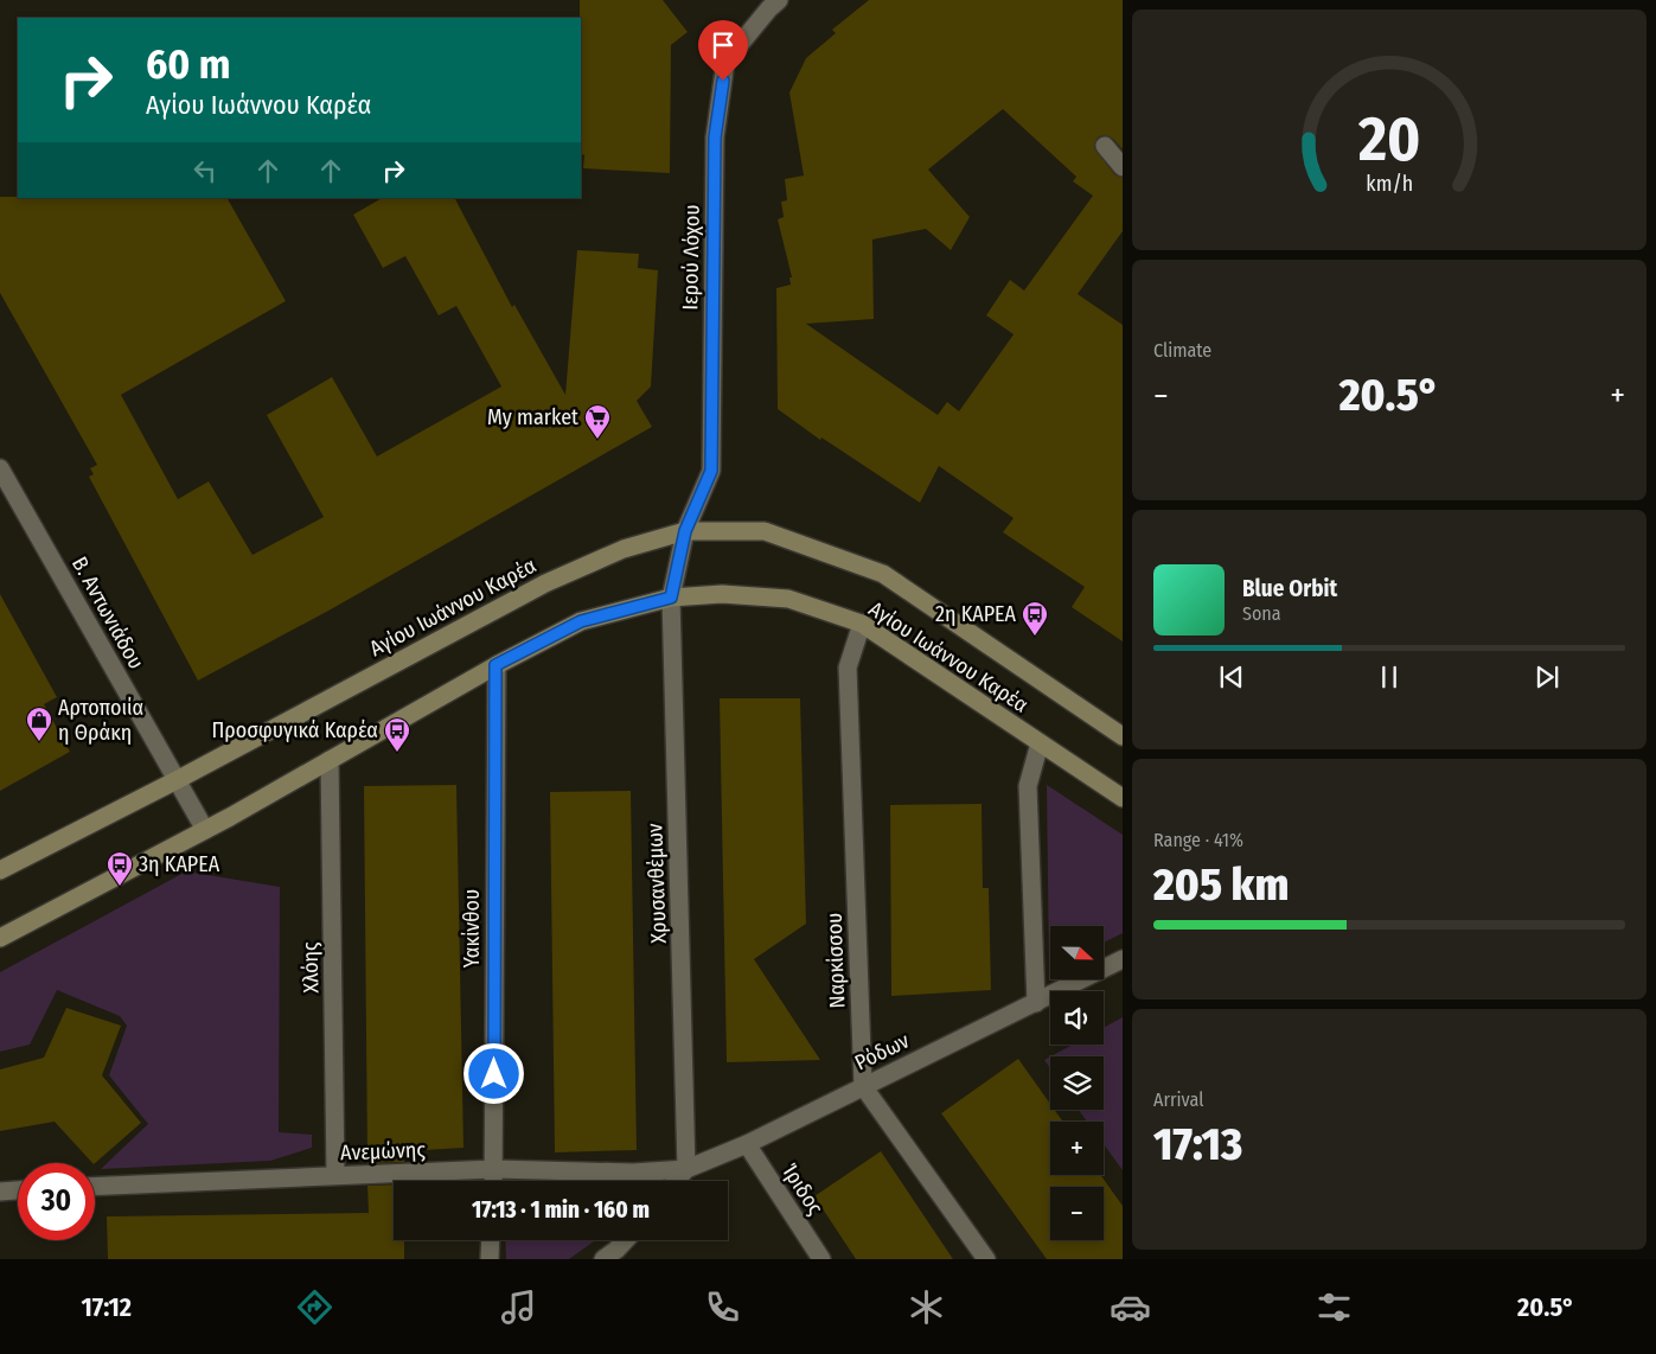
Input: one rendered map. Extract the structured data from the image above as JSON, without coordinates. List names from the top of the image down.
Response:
{
  "streets": {
    "street": [
      "Ιερού Λόχου",
      "Αγίου Ιωάννου Καρέα",
      "Β. Αντωνιάδου",
      "Χρυσανθέμων",
      "Υακίνθου",
      "Ναρκίσσου",
      "Χλόης",
      "Ρόδων",
      "Ανεμώνης",
      "Ίριδος"
    ]
  },
  "crossings": [
    ["Ιερού Λόχου", "Αγίου Ιωάννου Καρέα"],
    ["Ιερού Λόχου", "Χρυσανθέμων"],
    ["Αγίου Ιωάννου Καρέα", "Β. Αντωνιάδου"],
    ["Αγίου Ιωάννου Καρέα", "Χρυσανθέμων"],
    ["Αγίου Ιωάννου Καρέα", "Υακίνθου"],
    ["Αγίου Ιωάννου Καρέα", "Ναρκίσσου"],
    ["Αγίου Ιωάννου Καρέα", "Χλόης"],
    ["Χρυσανθέμων", "Ρόδων"],
    ["Χρυσανθέμων", "Ανεμώνης"],
    ["Υακίνθου", "Ανεμώνης"],
    ["Ναρκίσσου", "Ρόδων"],
    ["Χλόης", "Ανεμώνης"],
    ["Ρόδων", "Ανεμώνης"],
    ["Ρόδων", "Ίριδος"]
  ],
  "places": {
    "supermarket": ["My market"],
    "bus stop": ["2η ΚΑΡΕΑ", "Προσφυγικά Καρέα", "3η ΚΑΡΕΑ"],
    "shop": ["Αρτοποιία η Θράκη"]
  },
  "north": "right",
  "page": {
    "turn": ["60 m", "Αγίου Ιωάννου Καρέα"],
    "tile": [
      "Climate",
      ["Range · 41%", "205 km"],
      ["Arrival", "17:13"]
    ],
    "heat": ["−", "20.5°", "+"],
    "song": ["Blue Orbit", "Sona"],
    "map_buttons": ["+", "−"],
    "limit": "30",
    "trip": "17:13 · 1 min · 160 m",
    "tabs": ["17:12", "20.5°"],
    "gauge": ["20", "km/h"]
  }
}
